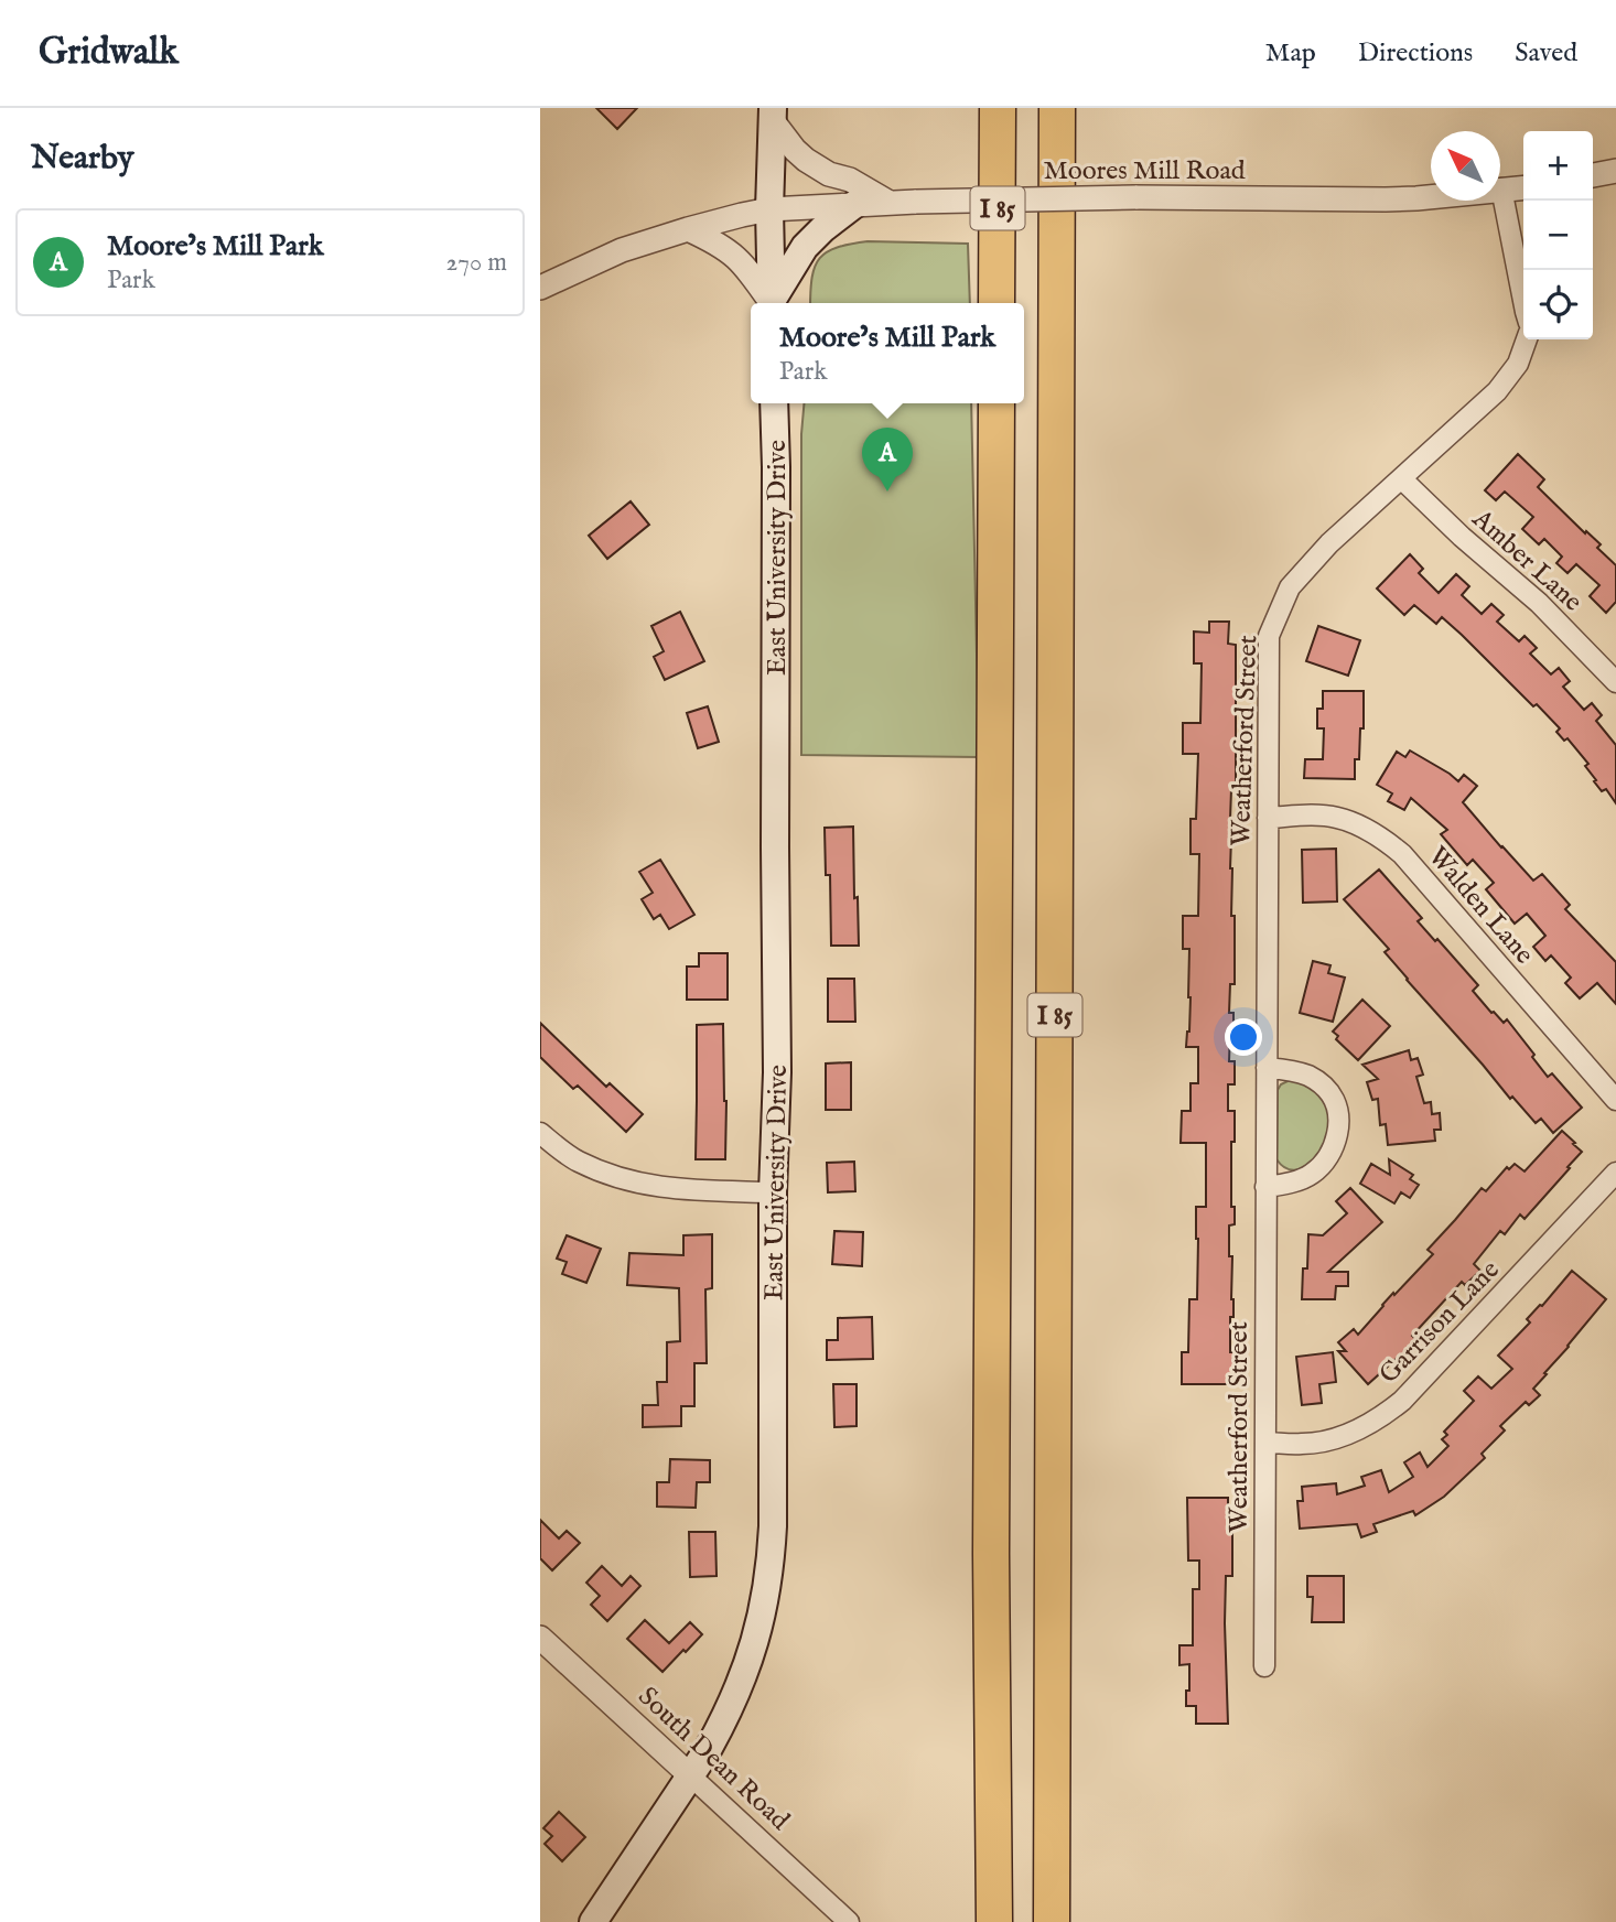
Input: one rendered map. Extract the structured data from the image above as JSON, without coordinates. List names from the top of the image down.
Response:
{
  "streets": {
    "highway": ["I 85"],
    "main road": ["East University Drive"],
    "street": [
      "Moores Mill Road",
      "Amber Lane",
      "Weatherford Street",
      "Walden Lane",
      "Garrison Lane",
      "South Dean Road"
    ]
  },
  "crossings": [
    ["East University Drive", "South Dean Road"],
    ["Amber Lane", "Weatherford Street"],
    ["Weatherford Street", "Walden Lane"],
    ["Weatherford Street", "Garrison Lane"]
  ],
  "north": "top left",
  "page": {
    "header": "Gridwalk",
    "nav": ["Map", "Directions", "Saved"],
    "heading": "Nearby",
    "map_buttons": ["+", "−"],
    "list": [
      {
        "mark": "A",
        "name": "Moore’s Mill Park",
        "note": "Park",
        "value": "270 m"
      }
    ],
    "popup": ["Moore’s Mill Park", "Park"],
    "pins": "A"
  }
}
